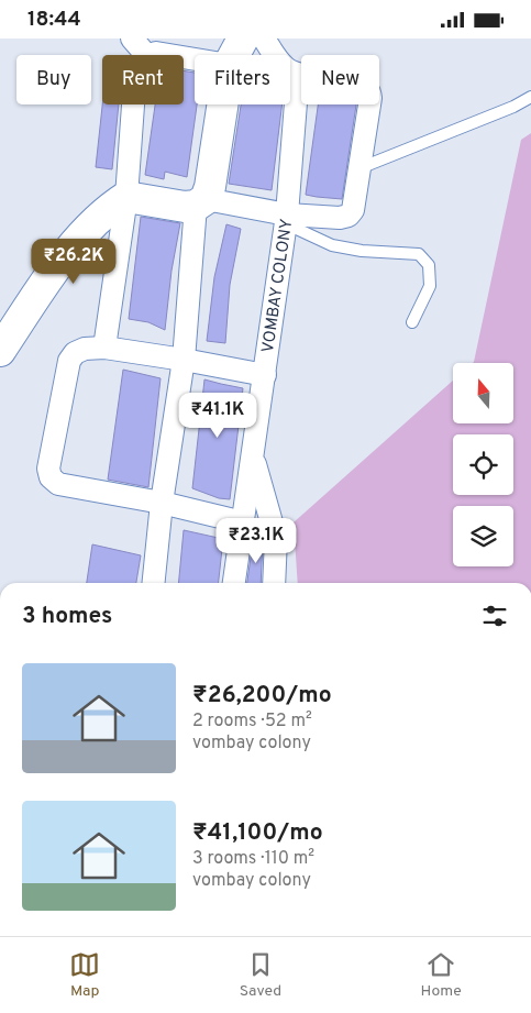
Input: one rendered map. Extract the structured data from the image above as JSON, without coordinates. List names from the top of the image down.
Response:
{
  "streets": {
    "street": ["VOMBAY COLONY"]
  },
  "north": "top",
  "page": {
    "status": "18:44",
    "chip": [
      "Buy",
      "Rent",
      "Filters",
      "New"
    ],
    "price": ["₹26.2K", "₹41.1K", "₹23.1K"],
    "heading": "3 homes",
    "list": [
      {
        "name": "₹26,200/mo",
        "note": "2 rooms · 52 m² · vombay colony"
      },
      {
        "name": "₹41,100/mo",
        "note": "3 rooms · 110 m² · vombay colony"
      }
    ],
    "tabs": ["Map", "Saved", "Home"]
  }
}
